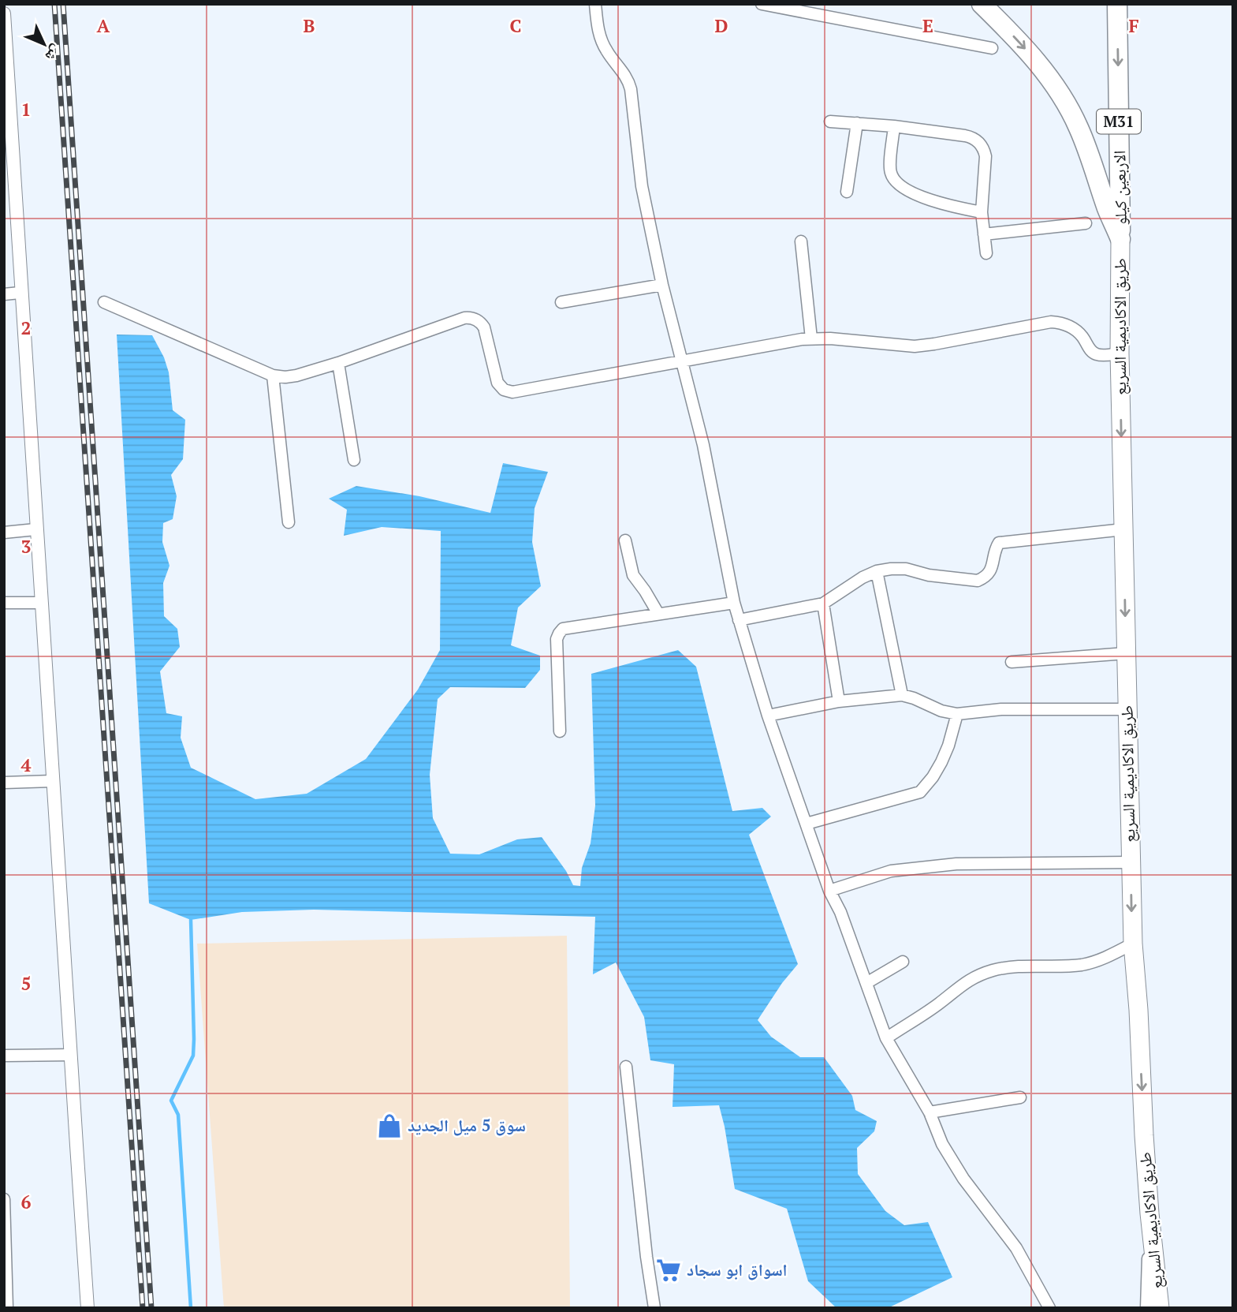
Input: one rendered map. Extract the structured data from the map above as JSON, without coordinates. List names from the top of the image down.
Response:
{
  "streets": {
    "highway": ["M31", "الاربعين كيلو", "طريق الاكاديمية السريع"]
  },
  "crossings": [
    ["الاربعين كيلو", "طريق الاكاديمية السريع"]
  ],
  "one_way": ["الاربعين كيلو", "طريق الاكاديمية السريع"],
  "places": {
    "shop": ["سوق 5 ميل الجديد"],
    "supermarket": ["اسواق ابو سجاد"]
  },
  "north": "bottom right",
  "grid": {
    "columns": [
      "A",
      "B",
      "C",
      "D",
      "E",
      "F"
    ],
    "rows": [
      "1",
      "2",
      "3",
      "4",
      "5",
      "6"
    ]
  }
}
